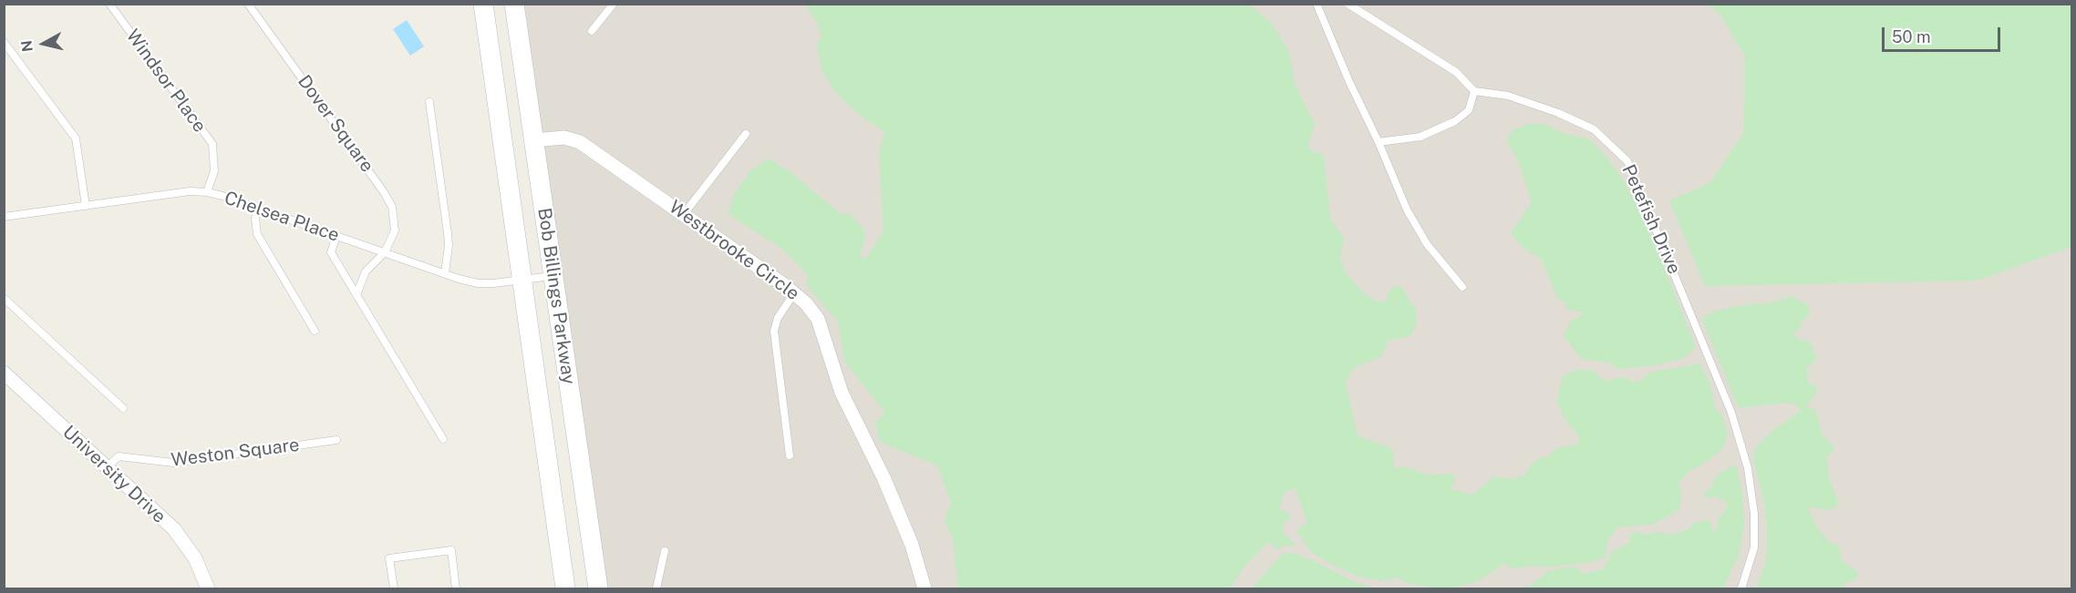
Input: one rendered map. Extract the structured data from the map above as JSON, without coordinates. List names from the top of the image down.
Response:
{
  "streets": {
    "main road": ["Bob Billings Parkway"],
    "street": ["Westbrooke Circle", "University Drive"],
    "lane": [
      "Windsor Place",
      "Dover Square",
      "Chelsea Place",
      "Petefish Drive",
      "Weston Square"
    ]
  },
  "crossings": [
    ["Windsor Place", "Chelsea Place"],
    ["Dover Square", "Chelsea Place"],
    ["Chelsea Place", "Bob Billings Parkway"],
    ["Westbrooke Circle", "Bob Billings Parkway"],
    ["Weston Square", "University Drive"]
  ],
  "scale_bar": "50 m",
  "north": "left"
}
